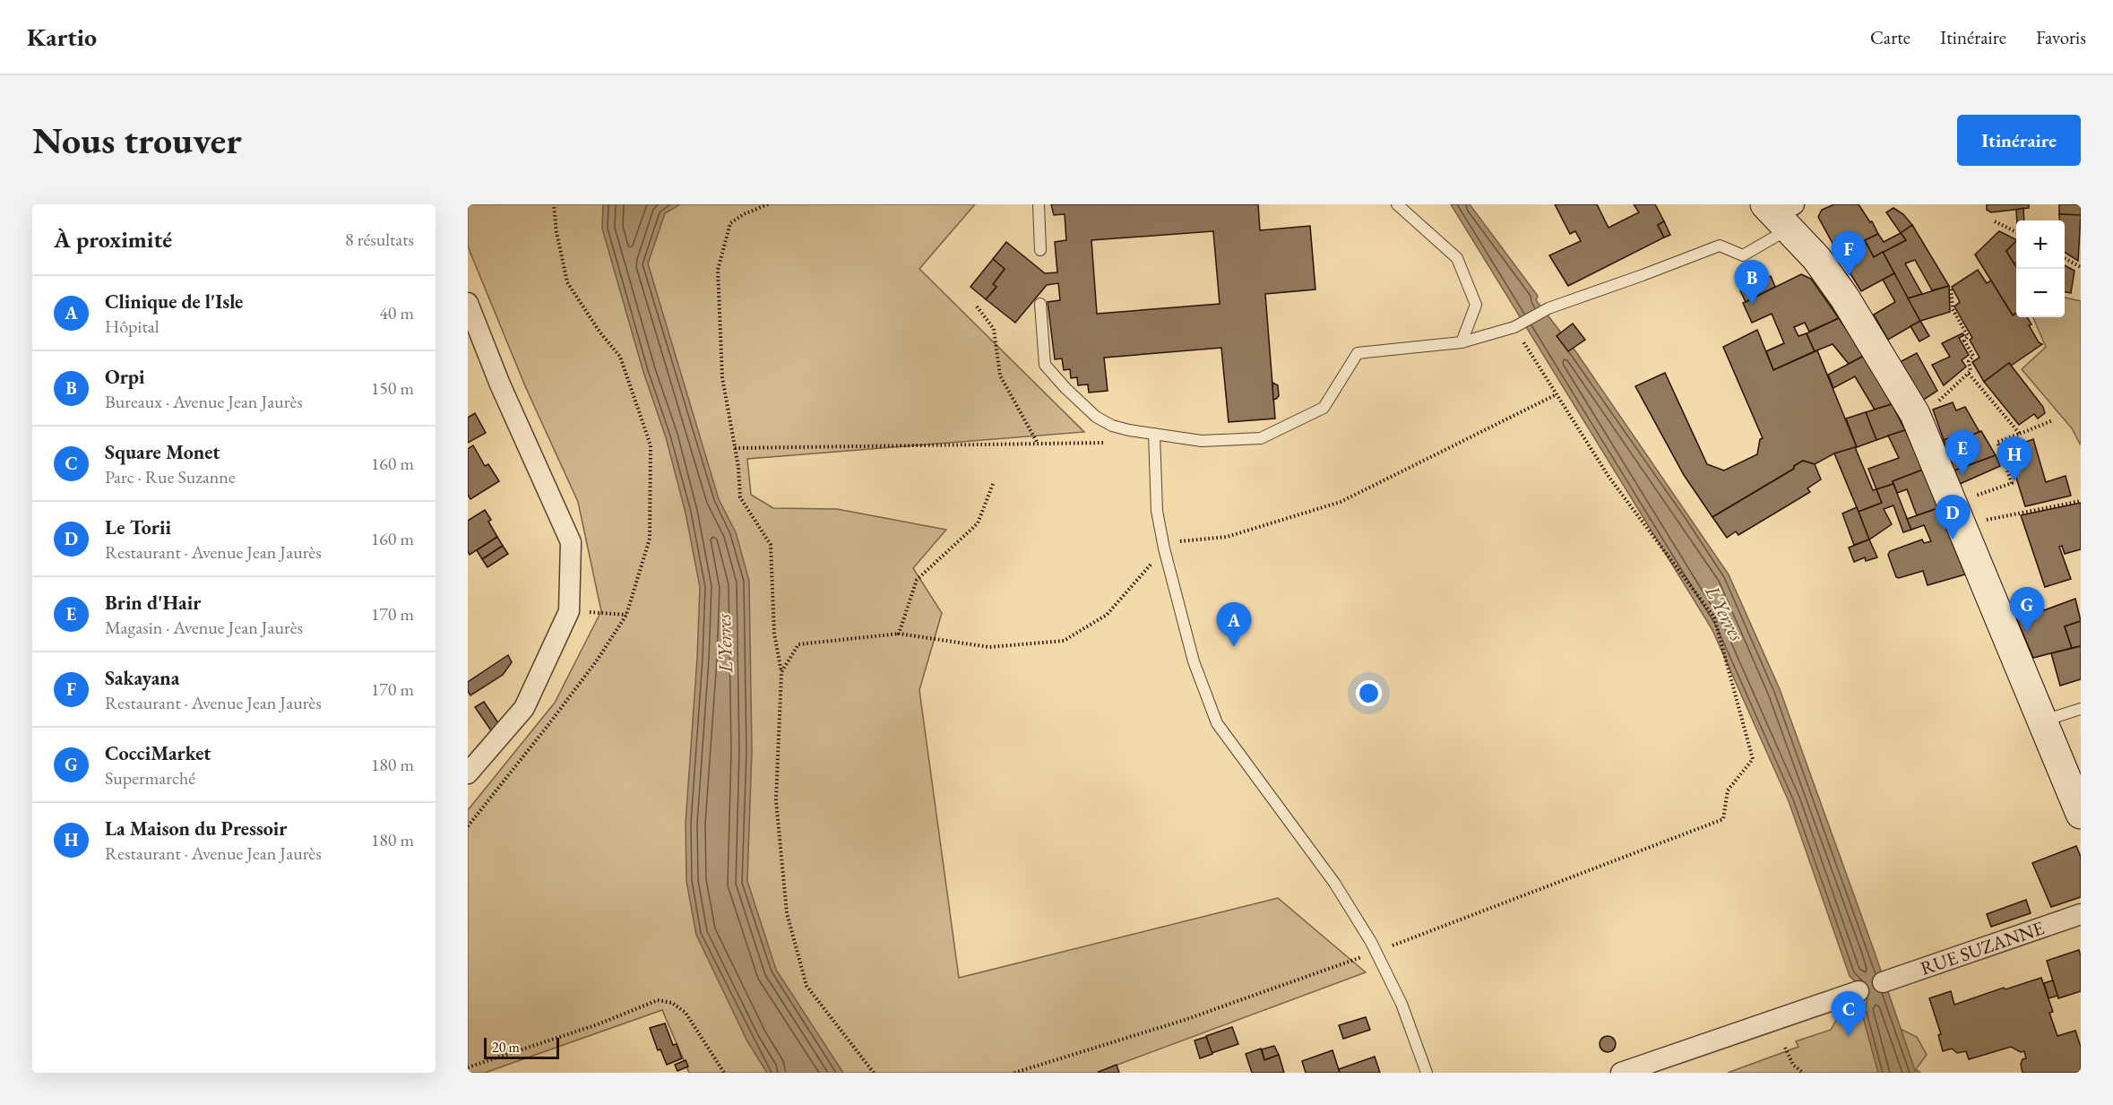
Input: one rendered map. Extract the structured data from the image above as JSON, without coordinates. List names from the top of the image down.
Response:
{
  "streets": {
    "street": ["RUE SUZANNE"]
  },
  "water": ["L'Yerres"],
  "scale_bar": "20 m",
  "page": {
    "header": "Kartio",
    "nav": ["Carte", "Itinéraire", "Favoris"],
    "buttons": "Itinéraire",
    "title": "Nous trouver",
    "heading": ["À proximité", "8 résultats"],
    "map_buttons": ["+", "−"],
    "pins": [
      "F",
      "B",
      "E",
      "H",
      "D",
      "G",
      "A",
      "C"
    ],
    "list": [
      {
        "mark": "A",
        "name": "Clinique de l'Isle",
        "note": "Hôpital",
        "value": "40 m"
      },
      {
        "mark": "B",
        "name": "Orpi",
        "note": "Bureaux · Avenue Jean Jaurès",
        "value": "150 m"
      },
      {
        "mark": "C",
        "name": "Square Monet",
        "note": "Parc · Rue Suzanne",
        "value": "160 m"
      },
      {
        "mark": "D",
        "name": "Le Torii",
        "note": "Restaurant · Avenue Jean Jaurès",
        "value": "160 m"
      },
      {
        "mark": "E",
        "name": "Brin d'Hair",
        "note": "Magasin · Avenue Jean Jaurès",
        "value": "170 m"
      },
      {
        "mark": "F",
        "name": "Sakayana",
        "note": "Restaurant · Avenue Jean Jaurès",
        "value": "170 m"
      },
      {
        "mark": "G",
        "name": "CocciMarket",
        "note": "Supermarché",
        "value": "180 m"
      },
      {
        "mark": "H",
        "name": "La Maison du Pressoir",
        "note": "Restaurant · Avenue Jean Jaurès",
        "value": "180 m"
      }
    ],
    "scale": "20 m"
  }
}
